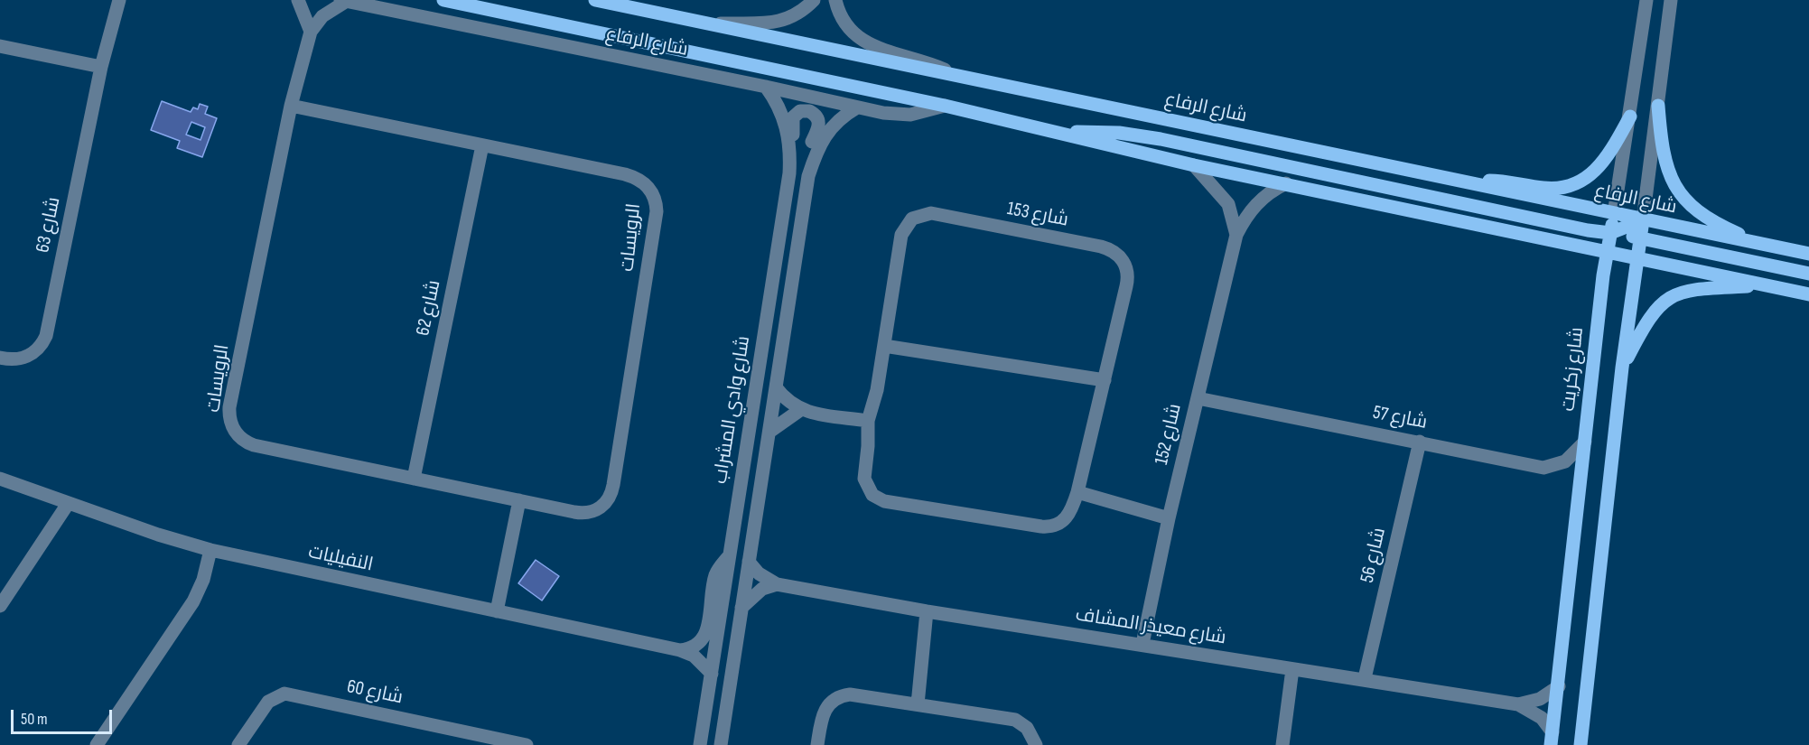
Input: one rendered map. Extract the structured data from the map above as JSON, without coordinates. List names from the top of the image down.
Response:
{
  "streets": {
    "main road": ["شارع الرفاع", "شارع زكريت"],
    "street": [
      "شارع 153",
      "شارع 63",
      "الرويسات",
      "شارع 62",
      "شارع وادي المشراب",
      "شارع 57",
      "شارع 152",
      "شارع 56",
      "النفيليات",
      "شارع معيذر المشاف",
      "شارع 60"
    ]
  },
  "crossings": [
    ["شارع الرفاع", "الرويسات"],
    ["شارع الرفاع", "شارع زكريت"],
    ["شارع الرفاع", "شارع وادي المشراب"],
    ["شارع الرفاع", "شارع 152"],
    ["الرويسات", "شارع 62"],
    ["شارع زكريت", "شارع 57"],
    ["شارع زكريت", "شارع معيذر المشاف"],
    ["شارع وادي المشراب", "النفيليات"],
    ["شارع وادي المشراب", "شارع معيذر المشاف"],
    ["شارع 57", "شارع 152"],
    ["شارع 57", "شارع 56"],
    ["شارع 152", "شارع معيذر المشاف"],
    ["شارع 56", "شارع معيذر المشاف"]
  ],
  "scale_bar": "50 m"
}
